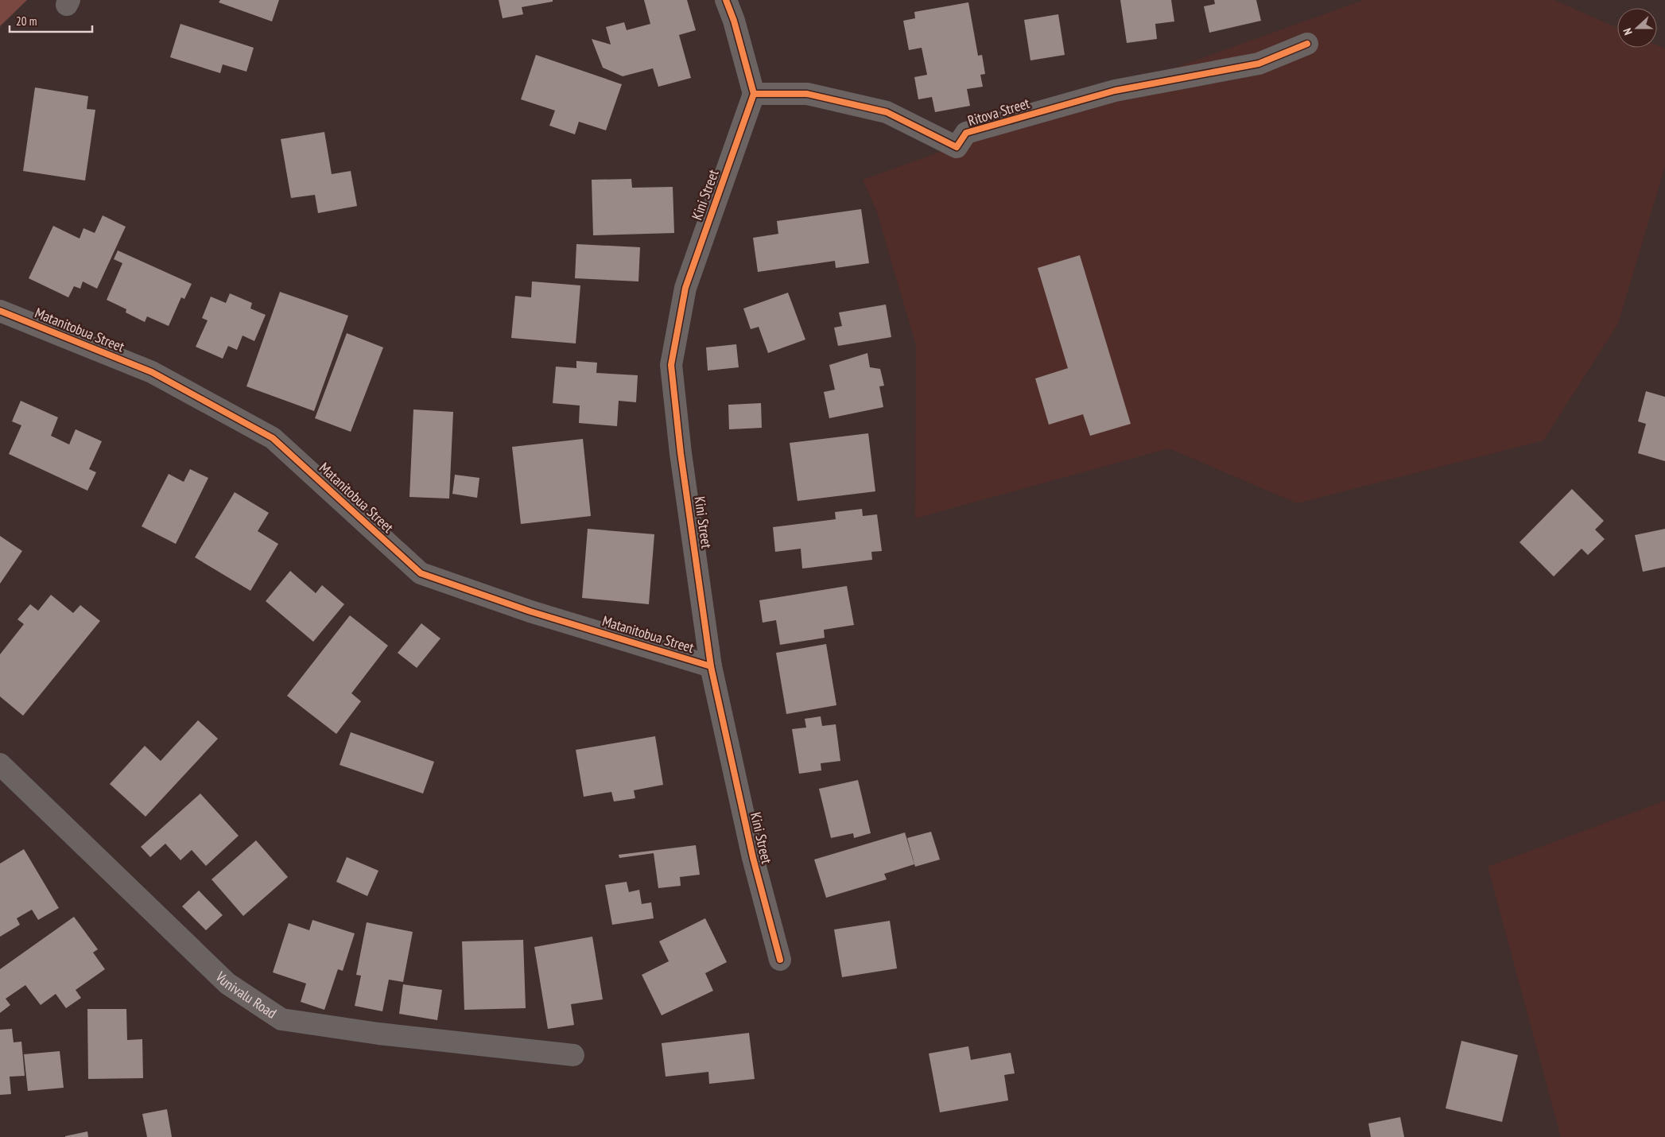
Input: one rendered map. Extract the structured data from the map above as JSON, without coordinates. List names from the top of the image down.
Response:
{
  "streets": {
    "street": [
      "Ritova Street",
      "Kini Street",
      "Matanitobua Street",
      "Vunivalu Road"
    ]
  },
  "crossings": [
    ["Ritova Street", "Kini Street"],
    ["Kini Street", "Matanitobua Street"]
  ],
  "scale_bar": "20 m",
  "north": "left"
}
